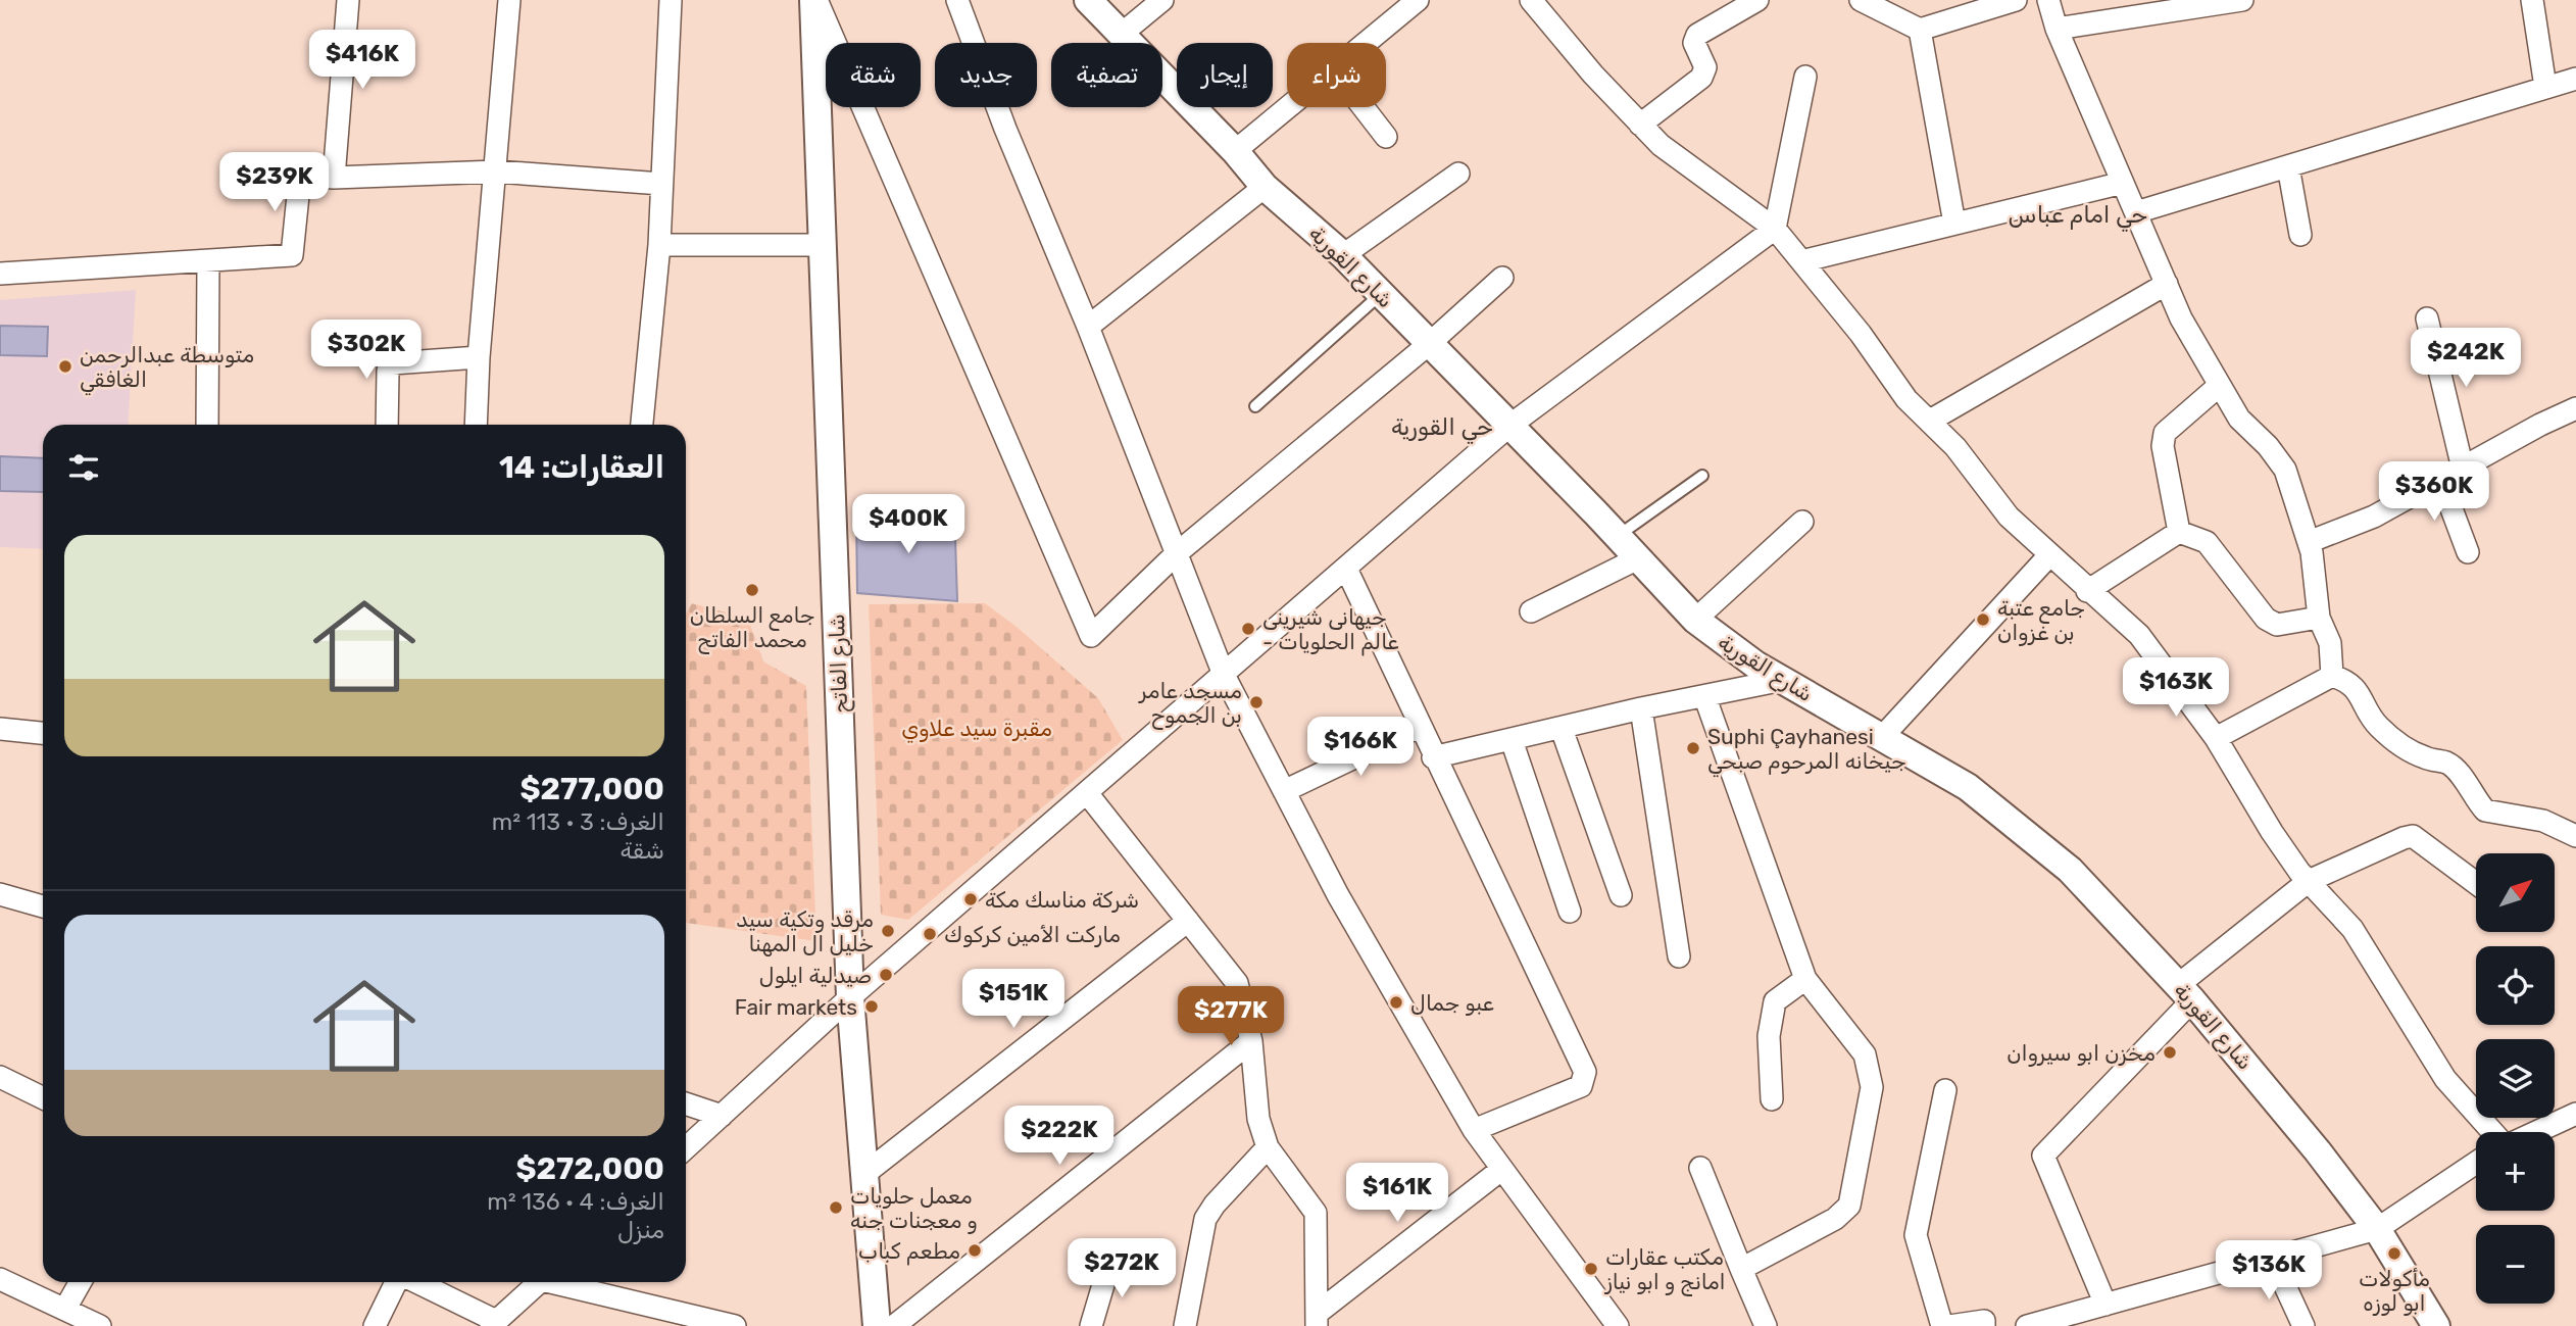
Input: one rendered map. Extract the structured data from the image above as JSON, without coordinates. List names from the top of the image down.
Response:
{
  "streets": {
    "street": ["شارع القورية", "شارع الفاتح"]
  },
  "districts": ["حي امام عباس", "حي القورية"],
  "parks": ["مقبرة سيد علاوي"],
  "places": [
    "متوسطة عبدالرحمن الغافقي",
    "جامع السلطان محمد الفاتح",
    "جامع عتبة بن غزوان",
    "جیهانی شیرینی - عالم الحلويات",
    "مسجد عامر بن الجموح",
    "Suphi Çayhanesi جيخانه المرحوم صبحي",
    "شركة مناسك مكة",
    "مرقد وتكية سيد خليل ال المهنا",
    "ماركت الأمين كركوك",
    "صيدلية ايلول",
    "عبو جمال",
    "Fair markets",
    "مخزن ابو سيروان",
    "معمل حلويات و معجنات جنه",
    "مطعم كباب",
    "مأكولات ابو لوزه",
    "مكتب عقارات امانج و ابو نياز"
  ],
  "north": "top right",
  "page": {
    "price": [
      "$416K",
      "$239K",
      "$302K",
      "$242K",
      "$360K",
      "$400K",
      "$163K",
      "$166K",
      "$151K",
      "$277K",
      "$222K",
      "$161K",
      "$272K",
      "$136K"
    ],
    "chip": [
      "شراء",
      "إيجار",
      "تصفية",
      "جديد",
      "شقة"
    ],
    "heading": "العقارات: 14",
    "list": [
      {
        "name": "$277,000",
        "note": "الغرف: 3 · 113 m² · شقة"
      },
      {
        "name": "$272,000",
        "note": "الغرف: 4 · 136 m² · منزل"
      }
    ],
    "map_buttons": ["+", "−"]
  }
}
